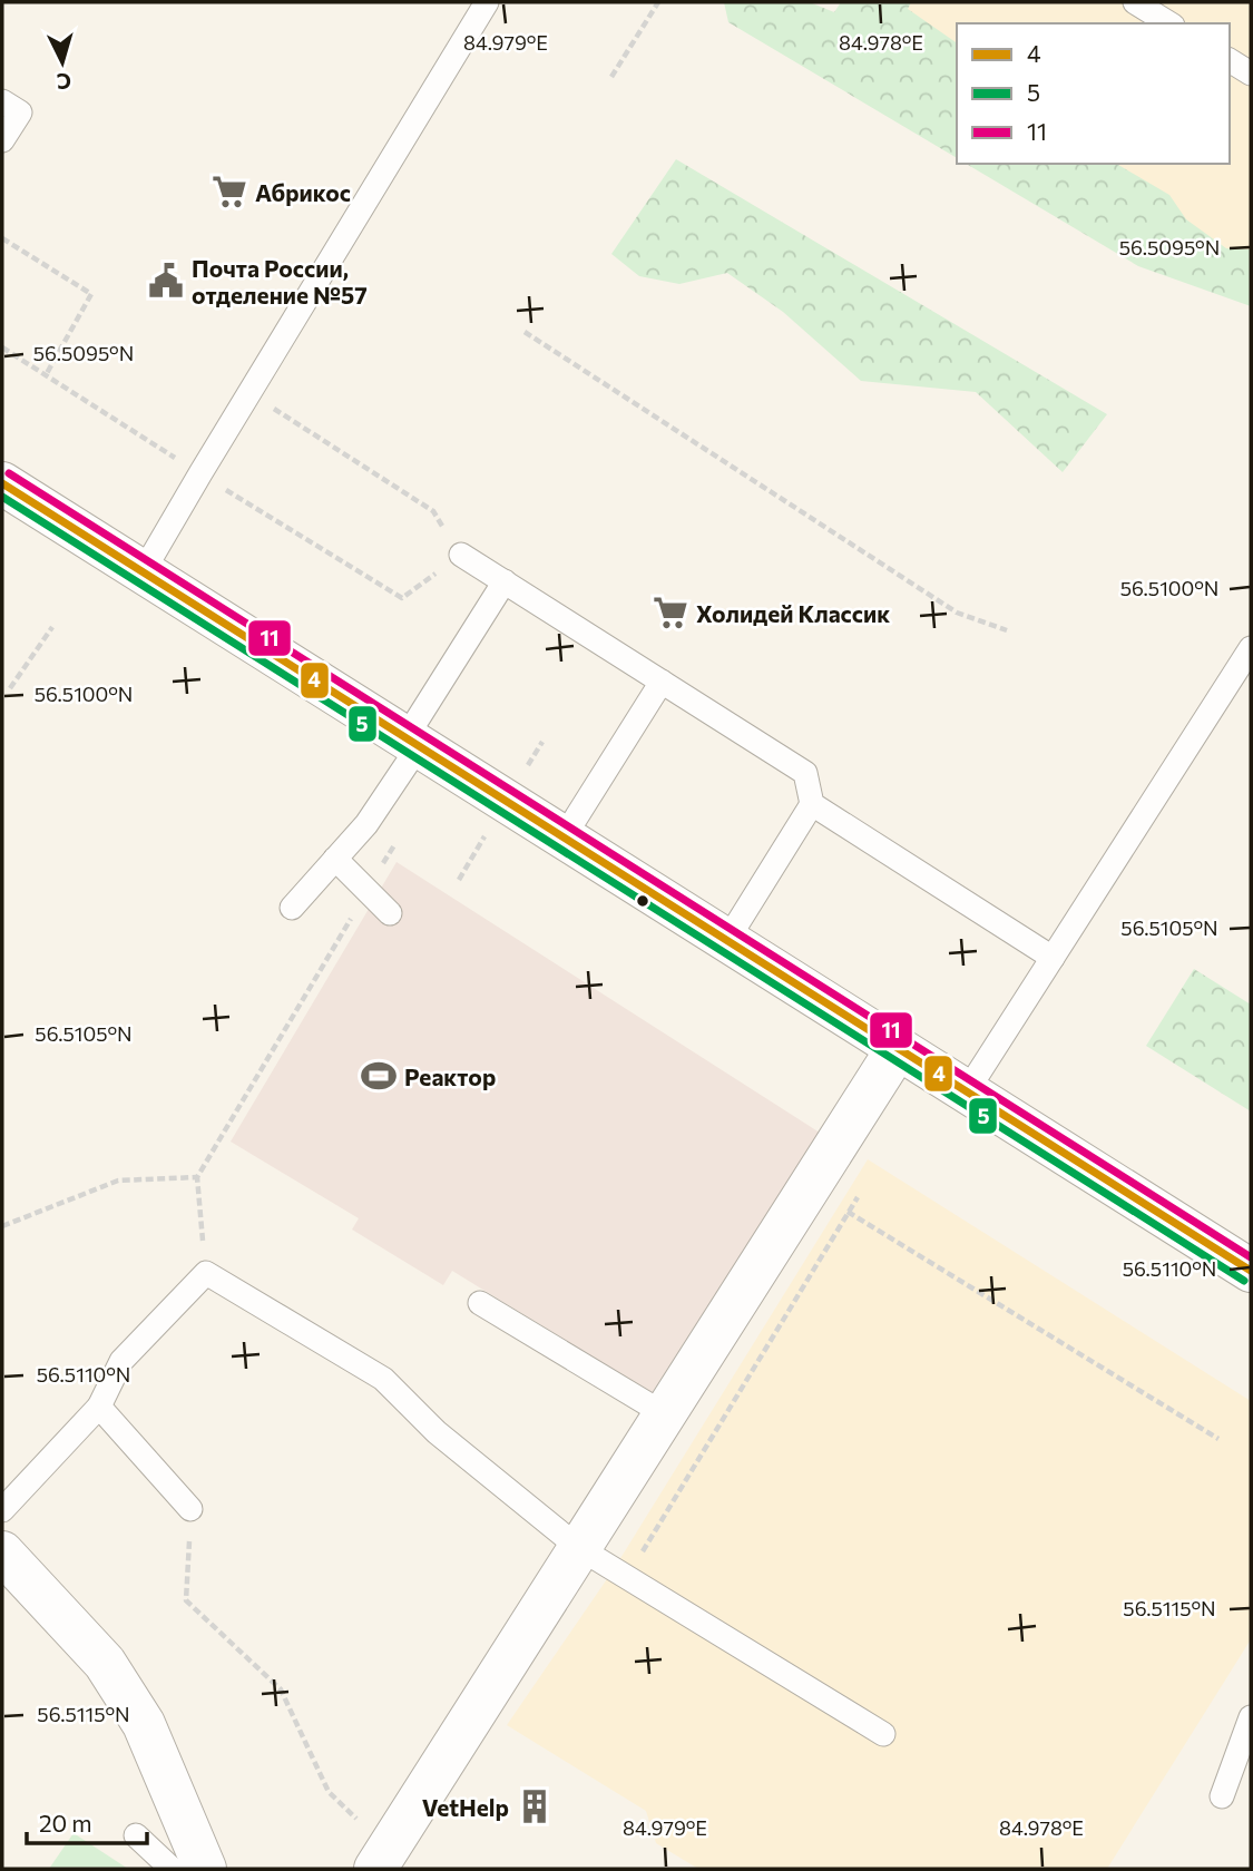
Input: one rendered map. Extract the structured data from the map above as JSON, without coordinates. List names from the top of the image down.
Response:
{
  "places": {
    "supermarket": ["Абрикос", "Холидей Классик"],
    "public building": ["Почта России, отделение №57"],
    "sports": ["Реактор"],
    "building": ["VetHelp"]
  },
  "lines": ["transit line 11", "transit line 4", "transit line 5"],
  "legend": ["4", "5", "11"],
  "scale_bar": "20 m",
  "north": "bottom",
  "coordinates": [
    "84.979°E",
    "84.978°E",
    "56.5095°N",
    "56.5100°N",
    "56.5105°N",
    "56.5110°N",
    "56.5115°N"
  ]
}
